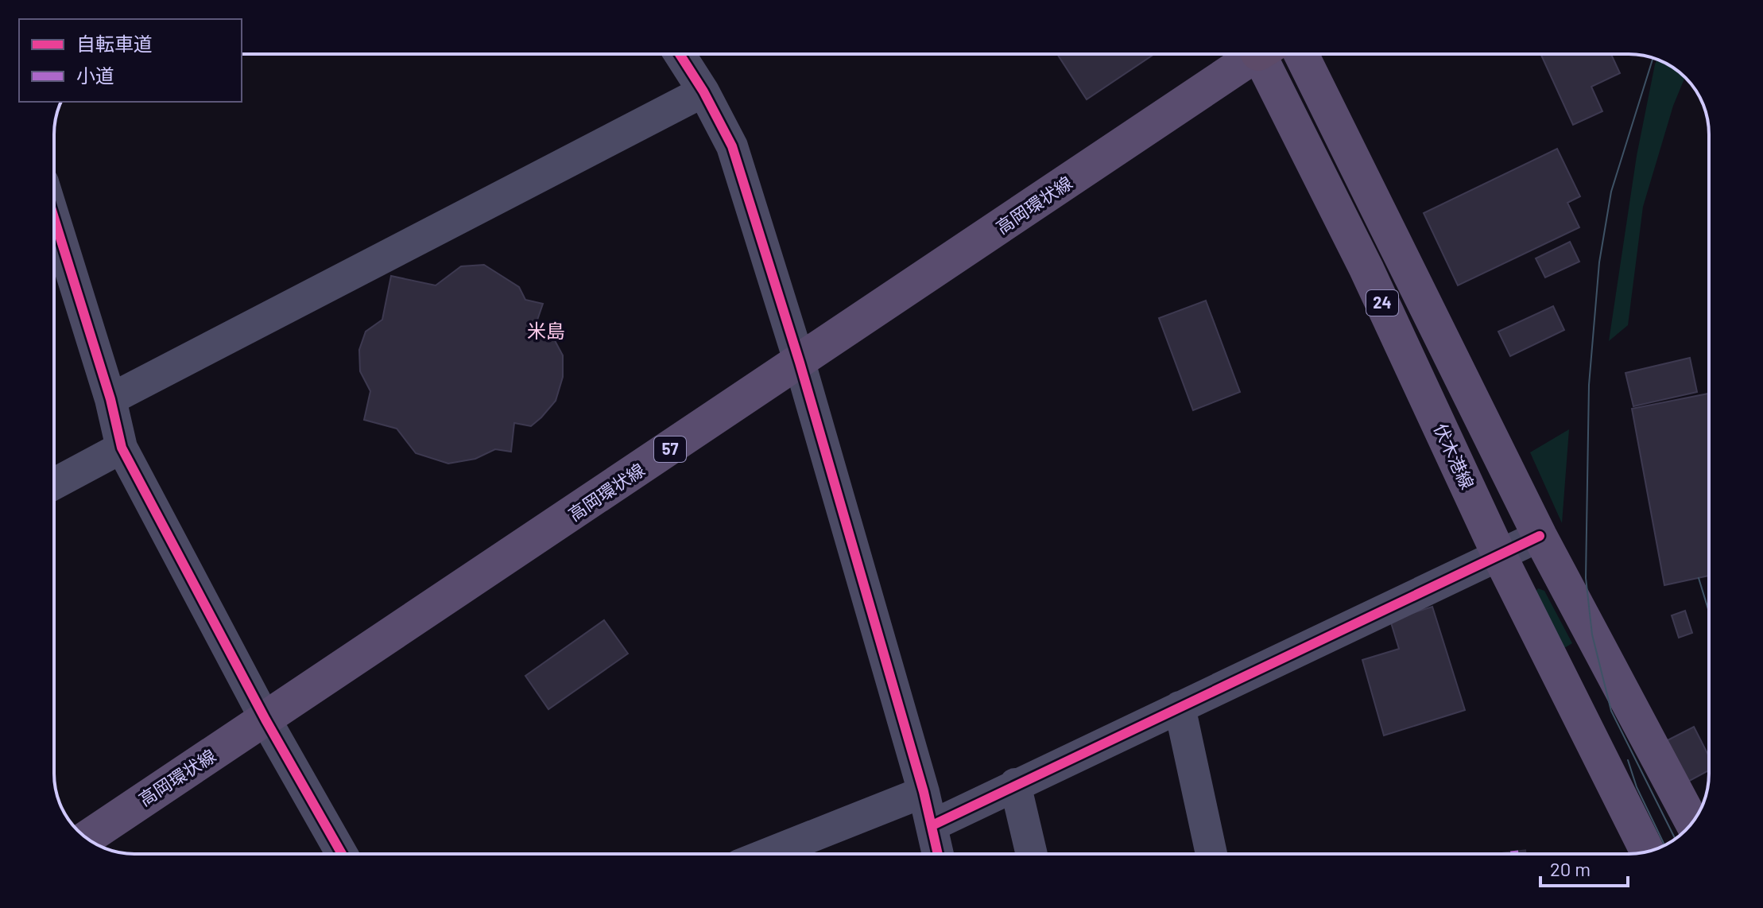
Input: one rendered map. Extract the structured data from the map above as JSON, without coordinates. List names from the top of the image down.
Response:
{
  "streets": {
    "main road": [
      "高岡環状線",
      "24",
      "57",
      "伏木港線"
    ]
  },
  "districts": ["米島"],
  "legend": ["自転車道", "小道"],
  "scale_bar": "20 m"
}
